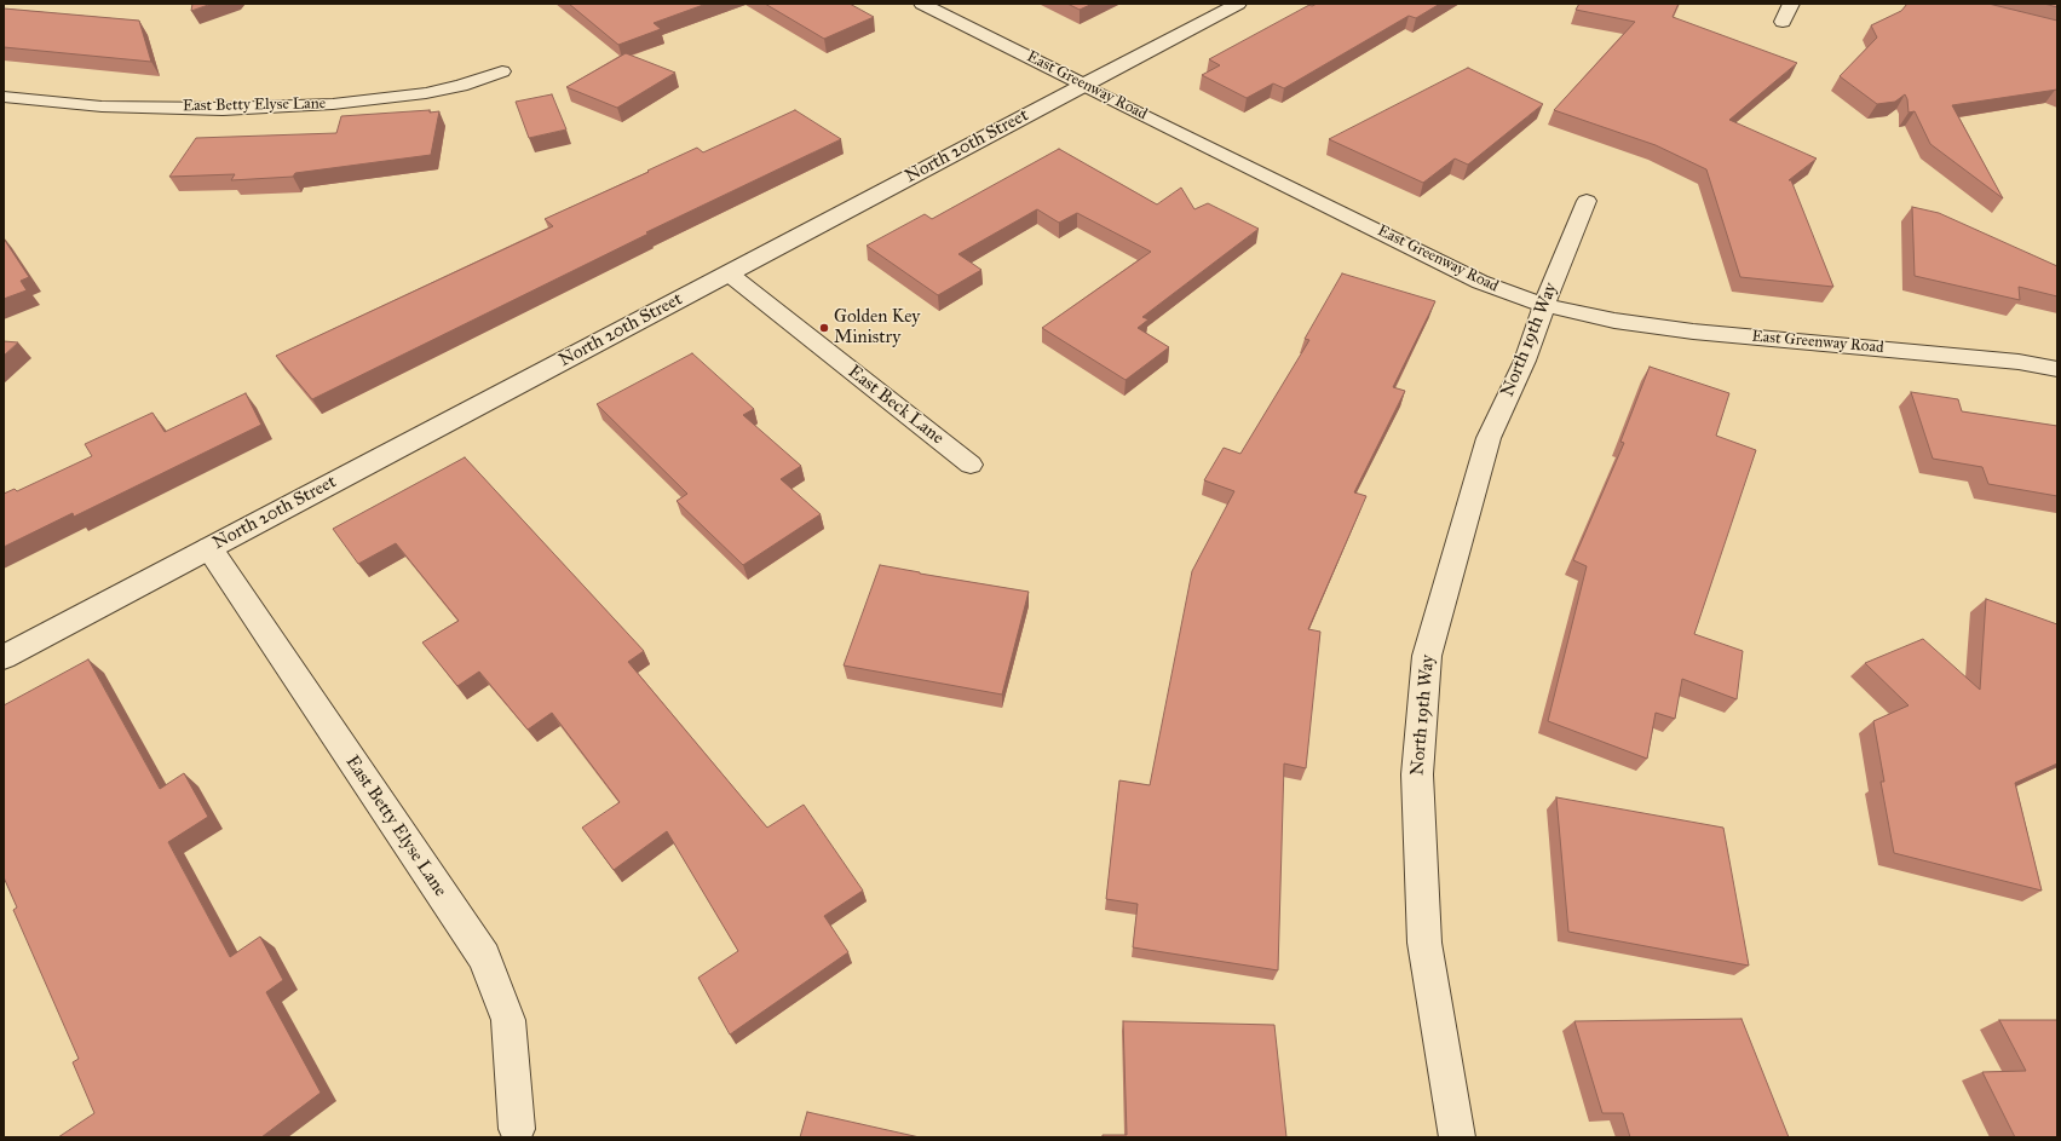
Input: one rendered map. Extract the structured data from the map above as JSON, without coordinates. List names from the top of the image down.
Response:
{
  "streets": {
    "street": [
      "East Greenway Road",
      "East Betty Elyse Lane",
      "North 20th Street",
      "North 19th Way",
      "East Beck Lane"
    ]
  },
  "crossings": [
    ["East Greenway Road", "North 20th Street"],
    ["East Greenway Road", "North 19th Way"],
    ["East Betty Elyse Lane", "North 20th Street"],
    ["North 20th Street", "East Beck Lane"]
  ],
  "places": ["Golden Key Ministry"]
}
